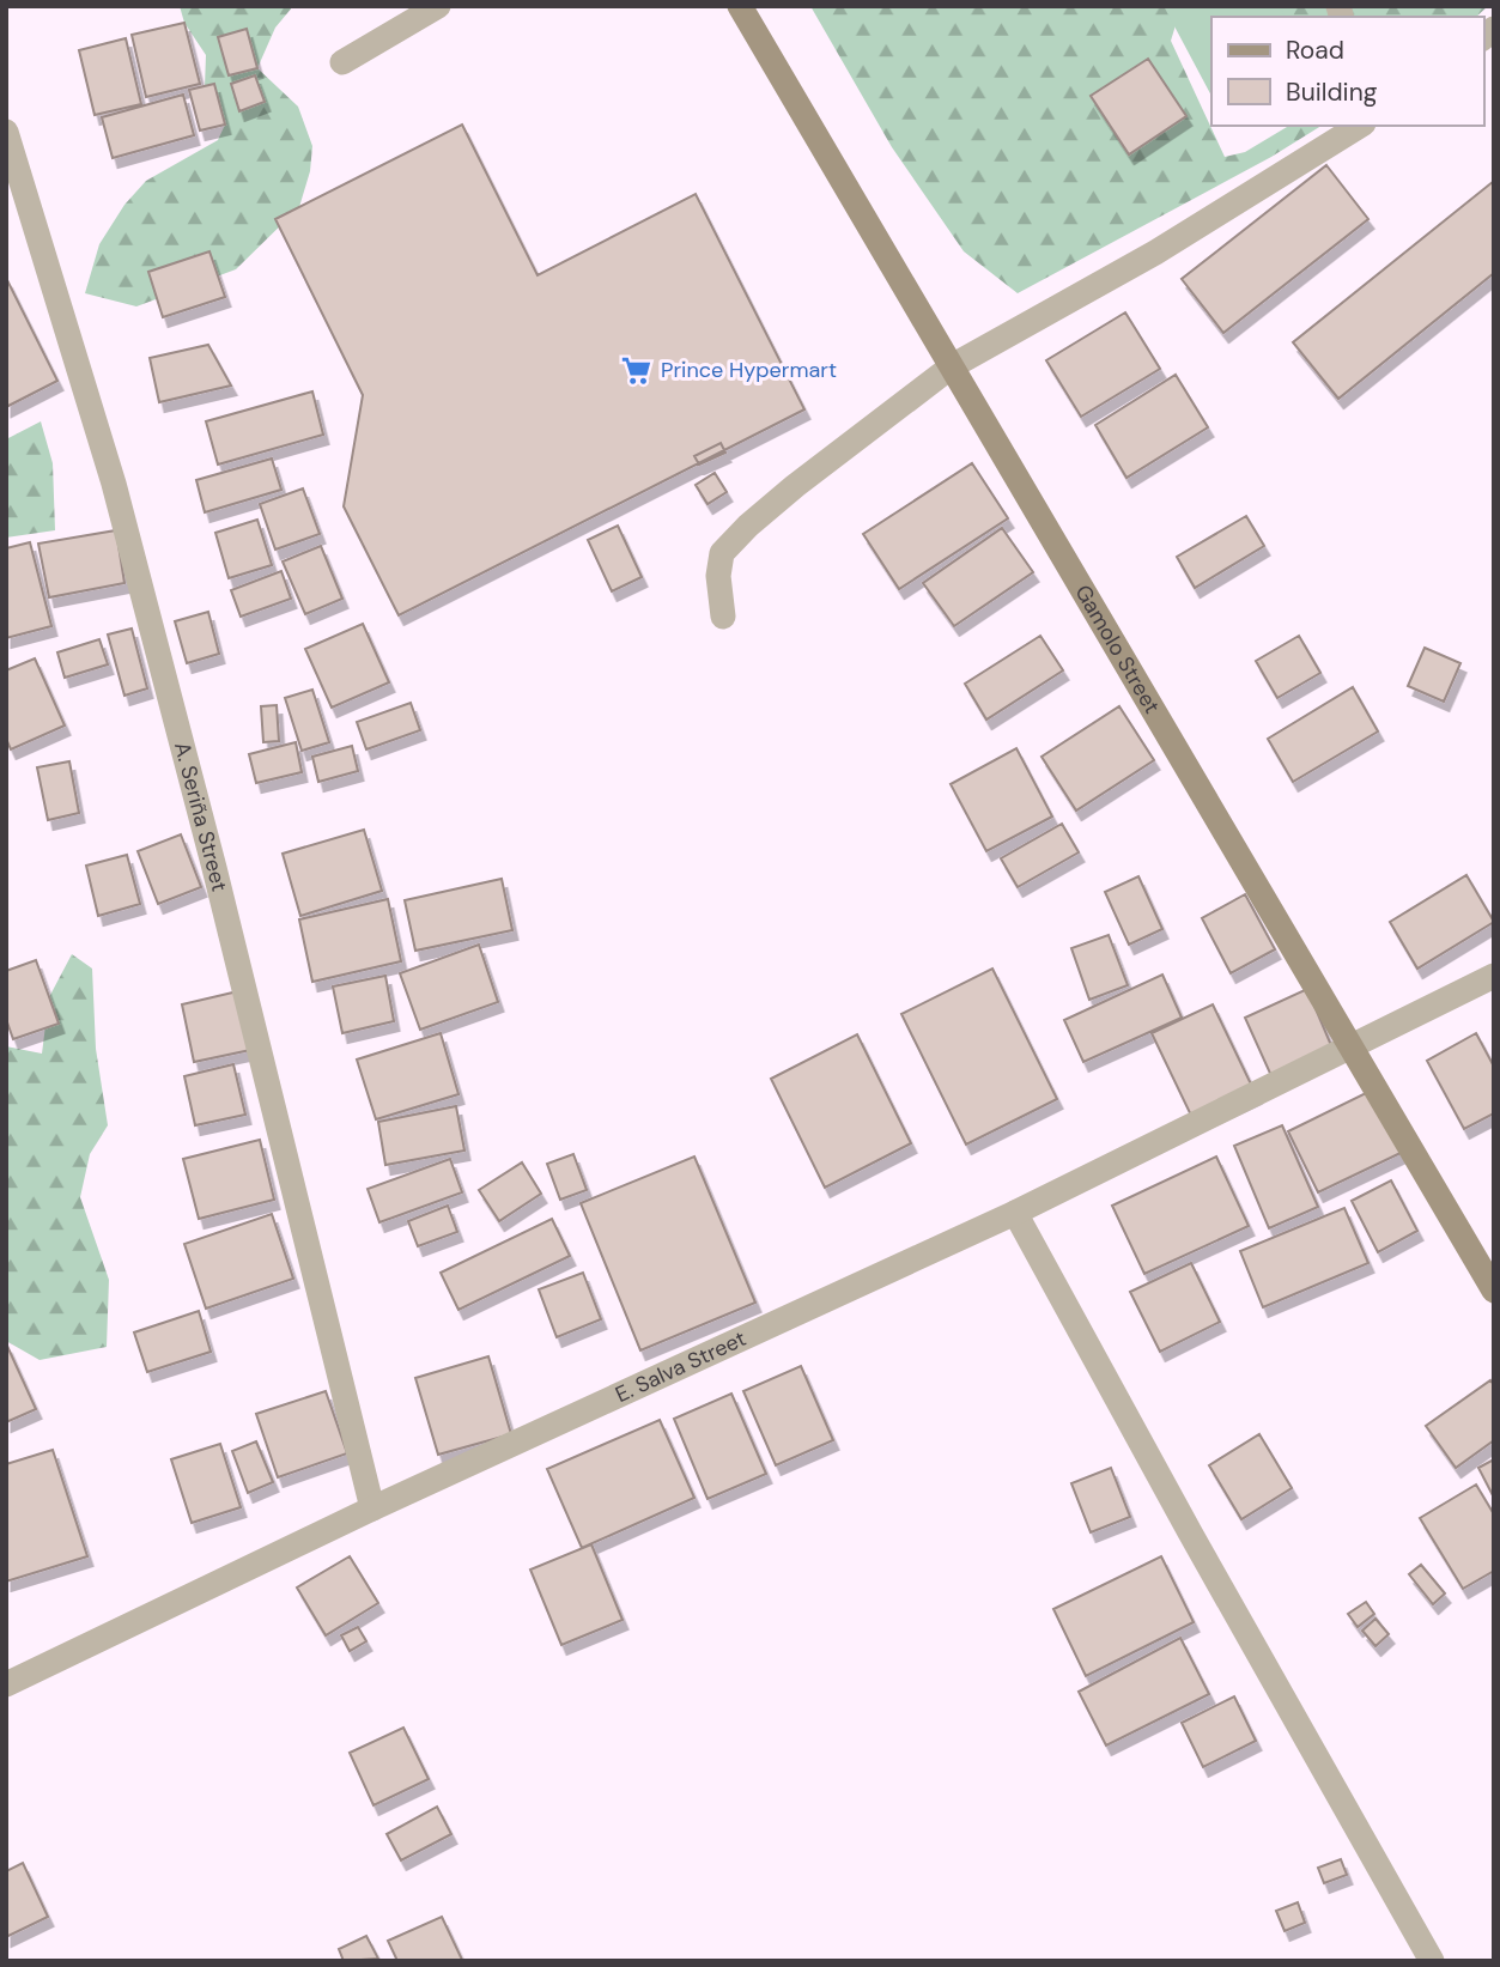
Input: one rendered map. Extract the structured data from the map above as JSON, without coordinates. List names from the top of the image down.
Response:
{
  "streets": {
    "street": ["Gamolo Street", "A. Seriña Street", "E. Salva Street"]
  },
  "crossings": [
    ["Gamolo Street", "E. Salva Street"],
    ["A. Seriña Street", "E. Salva Street"]
  ],
  "places": {
    "supermarket": ["Prince Hypermart"]
  },
  "legend": ["Road", "Building"]
}
